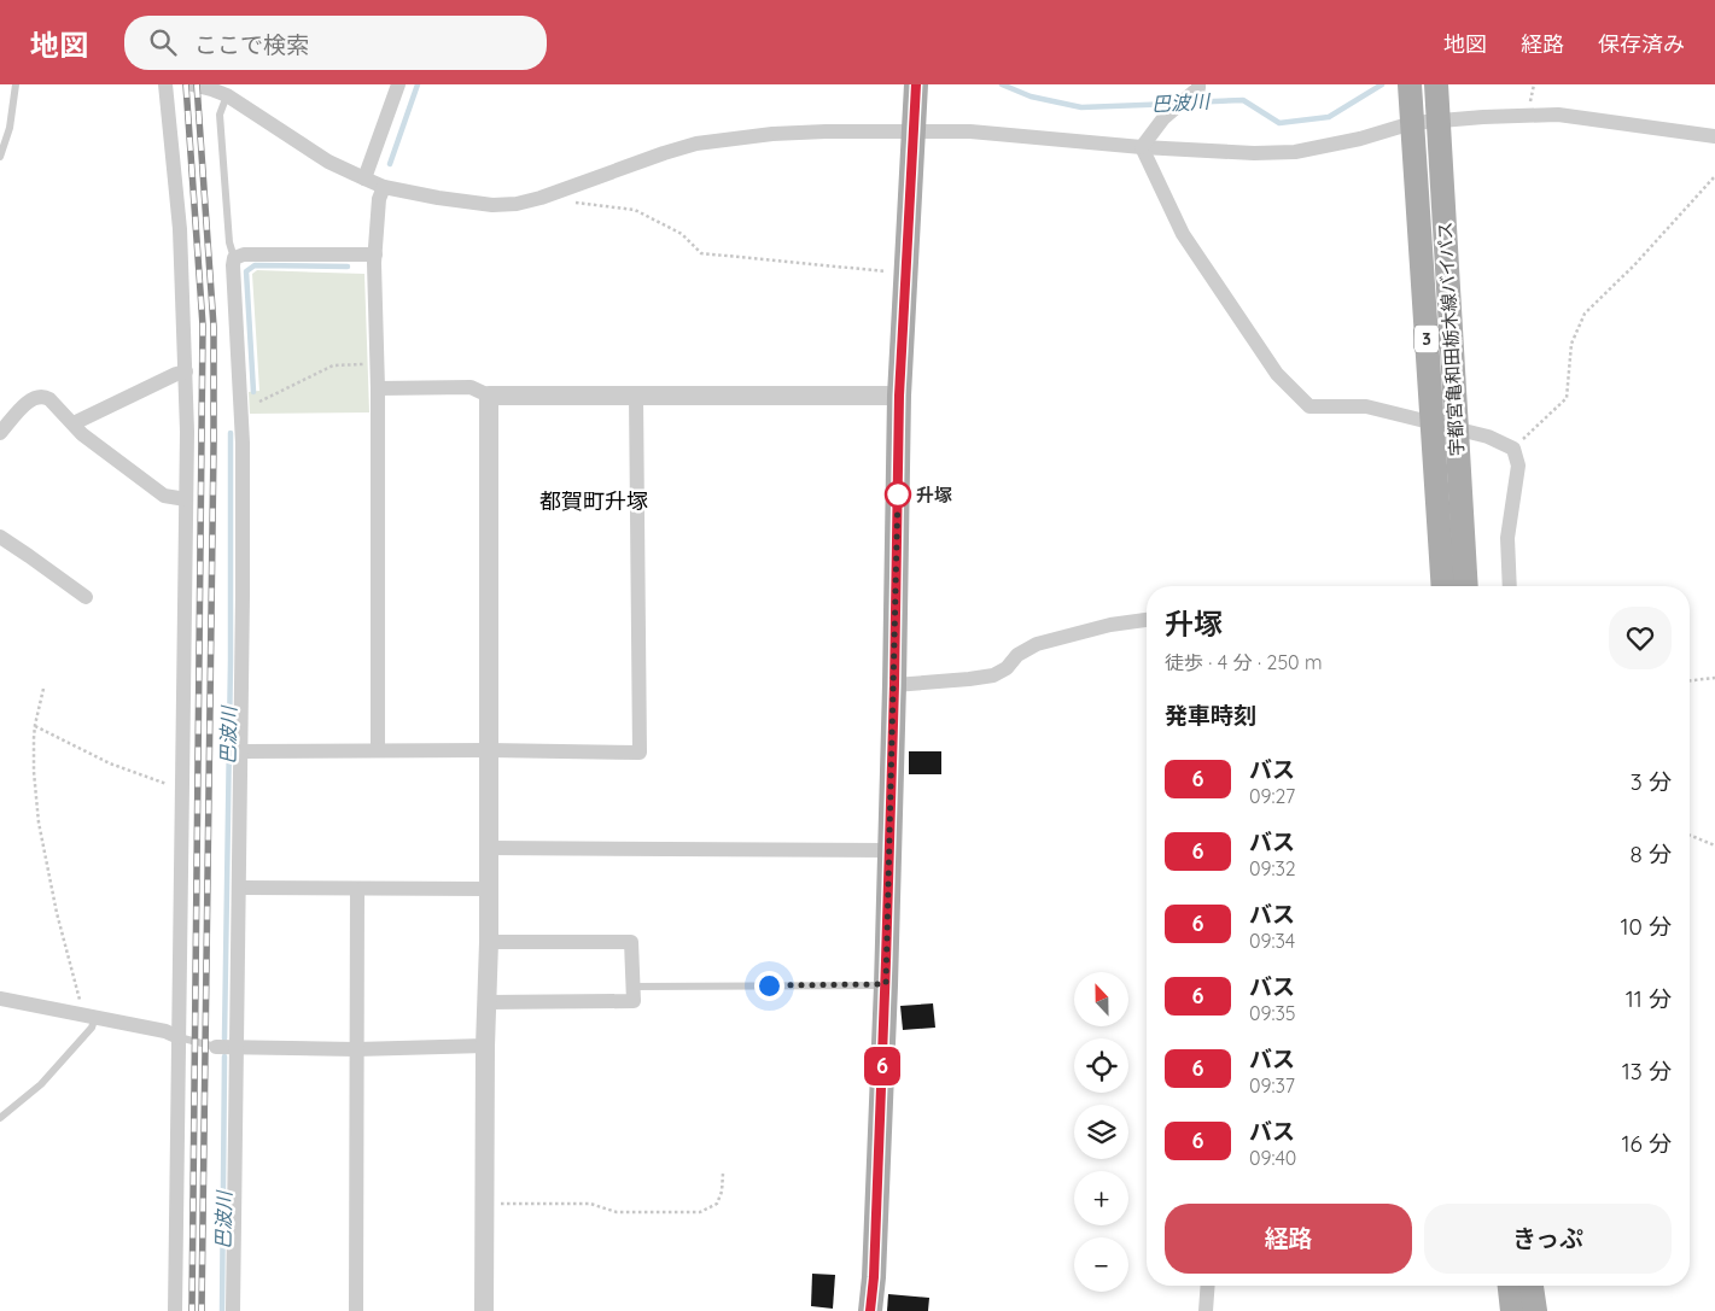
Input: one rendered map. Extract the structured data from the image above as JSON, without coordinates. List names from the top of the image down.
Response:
{
  "streets": {
    "main road": ["3", "宇都宮亀和田栃木線バイパス"]
  },
  "districts": ["都賀町升塚"],
  "water": ["巴波川"],
  "places": ["升塚"],
  "lines": ["bus line 6"],
  "north": "top",
  "page": {
    "header": "地図",
    "search": "ここで検索",
    "nav": ["地図", "経路", "保存済み"],
    "on_map": "6",
    "heading": [
      ["升塚", "徒歩 · 4 分 · 250 m"],
      "発車時刻"
    ],
    "list": [
      {
        "mark": "6",
        "name": "バス",
        "note": "09:27",
        "value": "3 分"
      },
      {
        "mark": "6",
        "name": "バス",
        "note": "09:32",
        "value": "8 分"
      },
      {
        "mark": "6",
        "name": "バス",
        "note": "09:34",
        "value": "10 分"
      },
      {
        "mark": "6",
        "name": "バス",
        "note": "09:35",
        "value": "11 分"
      },
      {
        "mark": "6",
        "name": "バス",
        "note": "09:37",
        "value": "13 分"
      },
      {
        "mark": "6",
        "name": "バス",
        "note": "09:40",
        "value": "16 分"
      }
    ],
    "map_buttons": ["+", "−"],
    "buttons": ["経路", "きっぷ"]
  }
}
